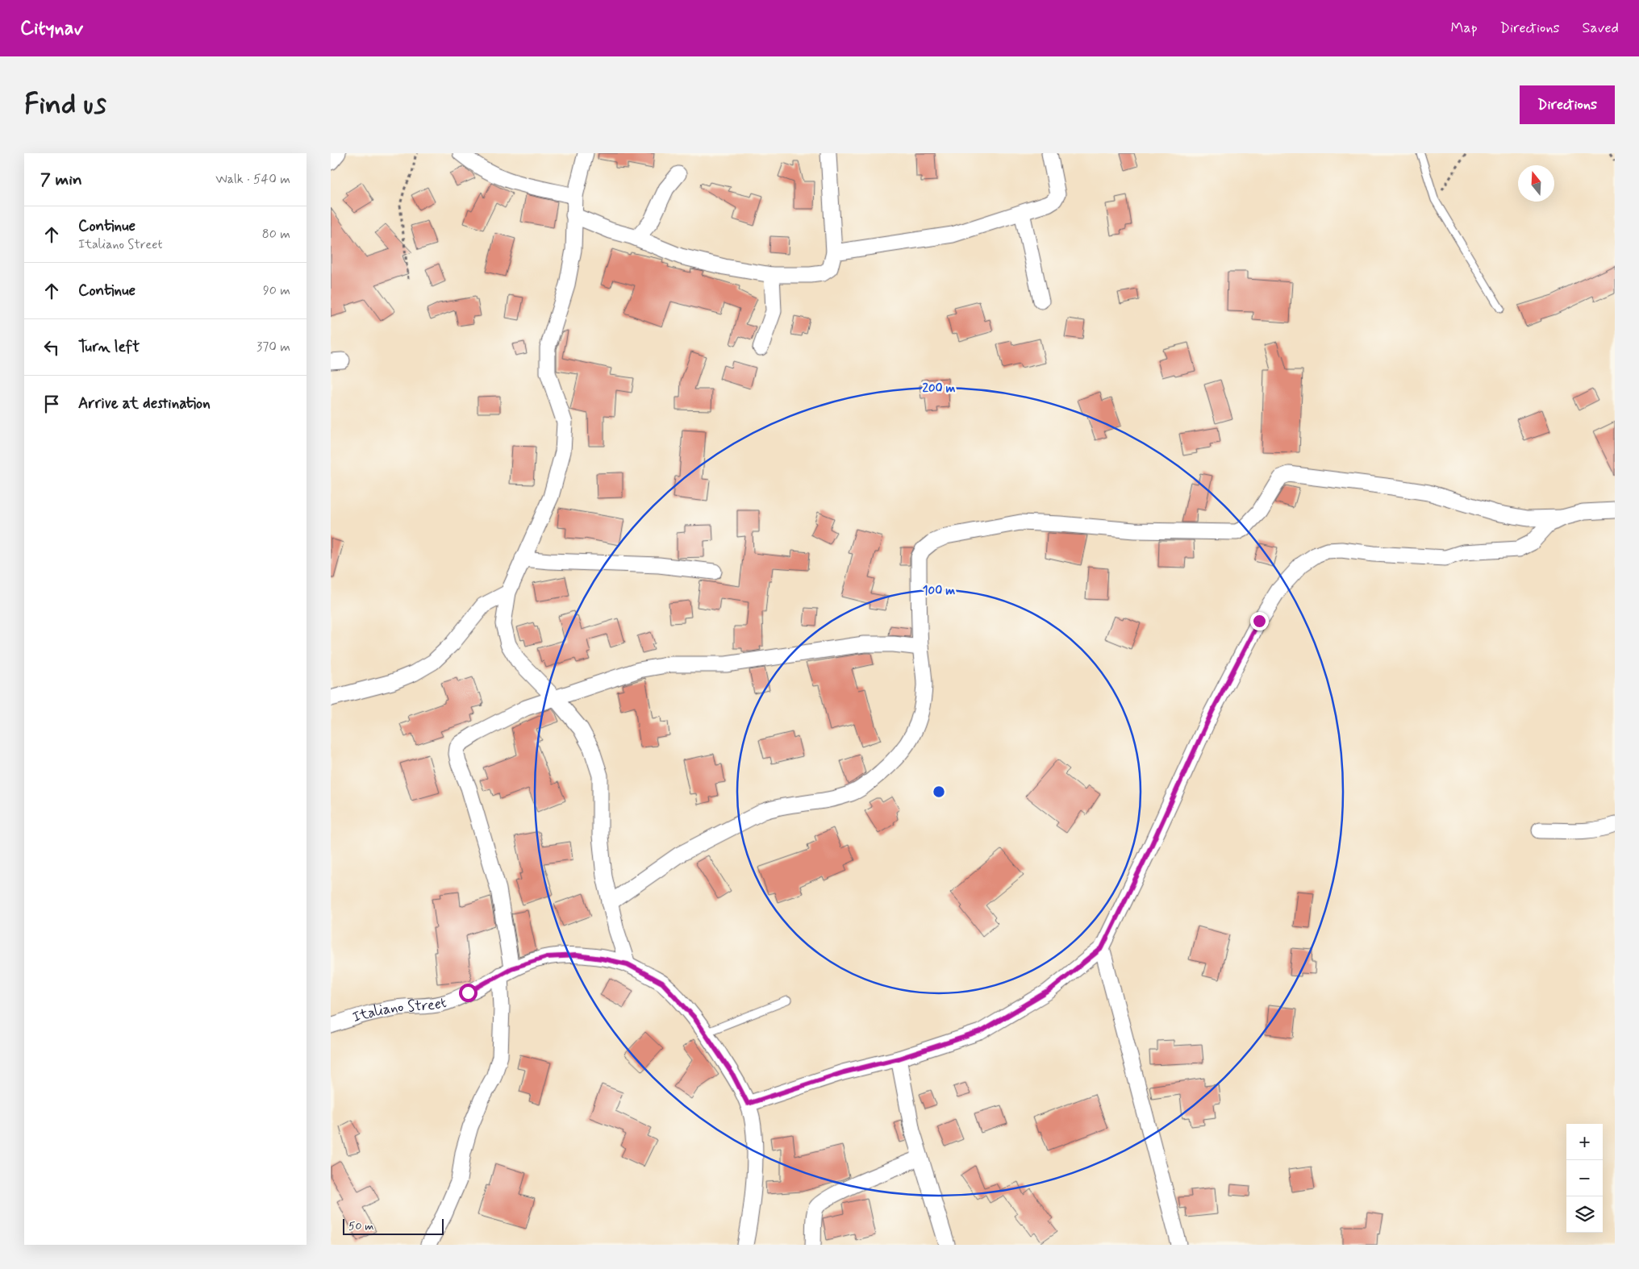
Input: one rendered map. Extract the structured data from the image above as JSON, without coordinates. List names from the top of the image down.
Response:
{
  "streets": {
    "street": ["Italiano Street"]
  },
  "scale_bar": "50 m",
  "north": "top",
  "page": {
    "header": "Citynav",
    "nav": ["Map", "Directions", "Saved"],
    "buttons": "Directions",
    "title": "Find us",
    "heading": ["7 min", "Walk · 540 m"],
    "list": [
      ["Continue", "Italiano Street", "80 m"],
      ["Continue", "90 m"],
      ["Turn left", "370 m"],
      "Arrive at destination"
    ],
    "map_buttons": ["+", "−"],
    "scale": "50 m"
  },
  "rings": ["200 m", "100 m"]
}
